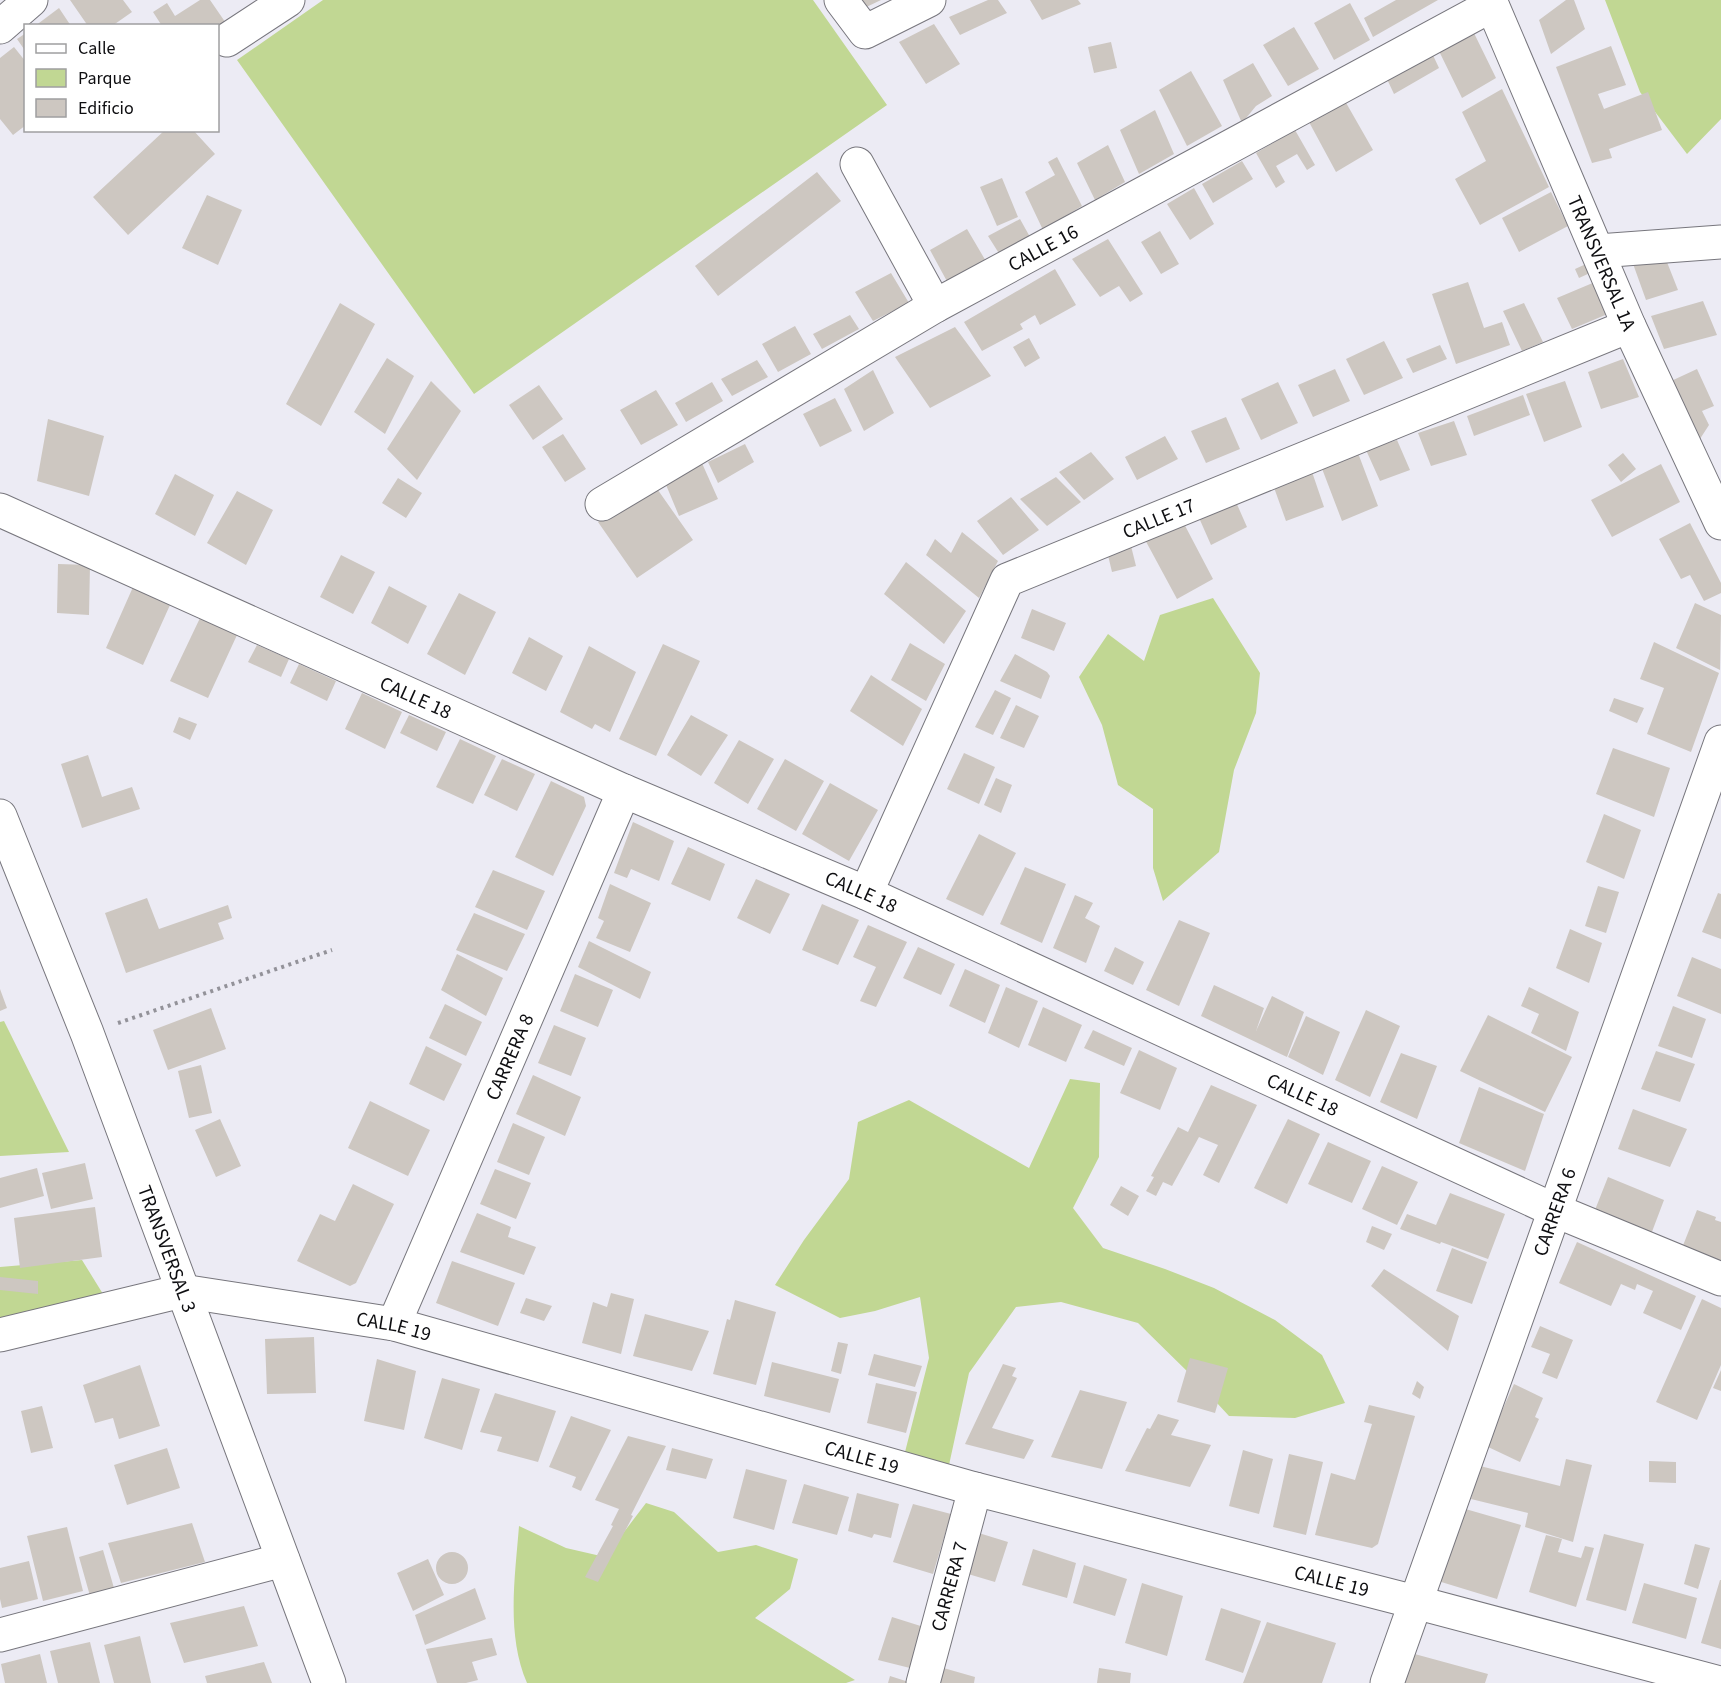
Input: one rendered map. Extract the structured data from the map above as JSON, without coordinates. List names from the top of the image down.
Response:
{
  "streets": {
    "street": [
      "CALLE 16",
      "TRANSVERSAL 1A",
      "CALLE 17",
      "CALLE 18",
      "CARRERA 8",
      "CARRERA 6",
      "TRANSVERSAL 3",
      "CALLE 19",
      "CARRERA 7"
    ]
  },
  "crossings": [
    ["CALLE 16", "TRANSVERSAL 1A"],
    ["TRANSVERSAL 1A", "CALLE 17"],
    ["CALLE 17", "CALLE 18"],
    ["CALLE 18", "CARRERA 8"],
    ["CALLE 18", "CARRERA 6"],
    ["CARRERA 8", "CALLE 19"],
    ["CARRERA 6", "CALLE 19"],
    ["TRANSVERSAL 3", "CALLE 19"],
    ["CALLE 19", "CARRERA 7"]
  ],
  "legend": ["Calle", "Parque", "Edificio"]
}
